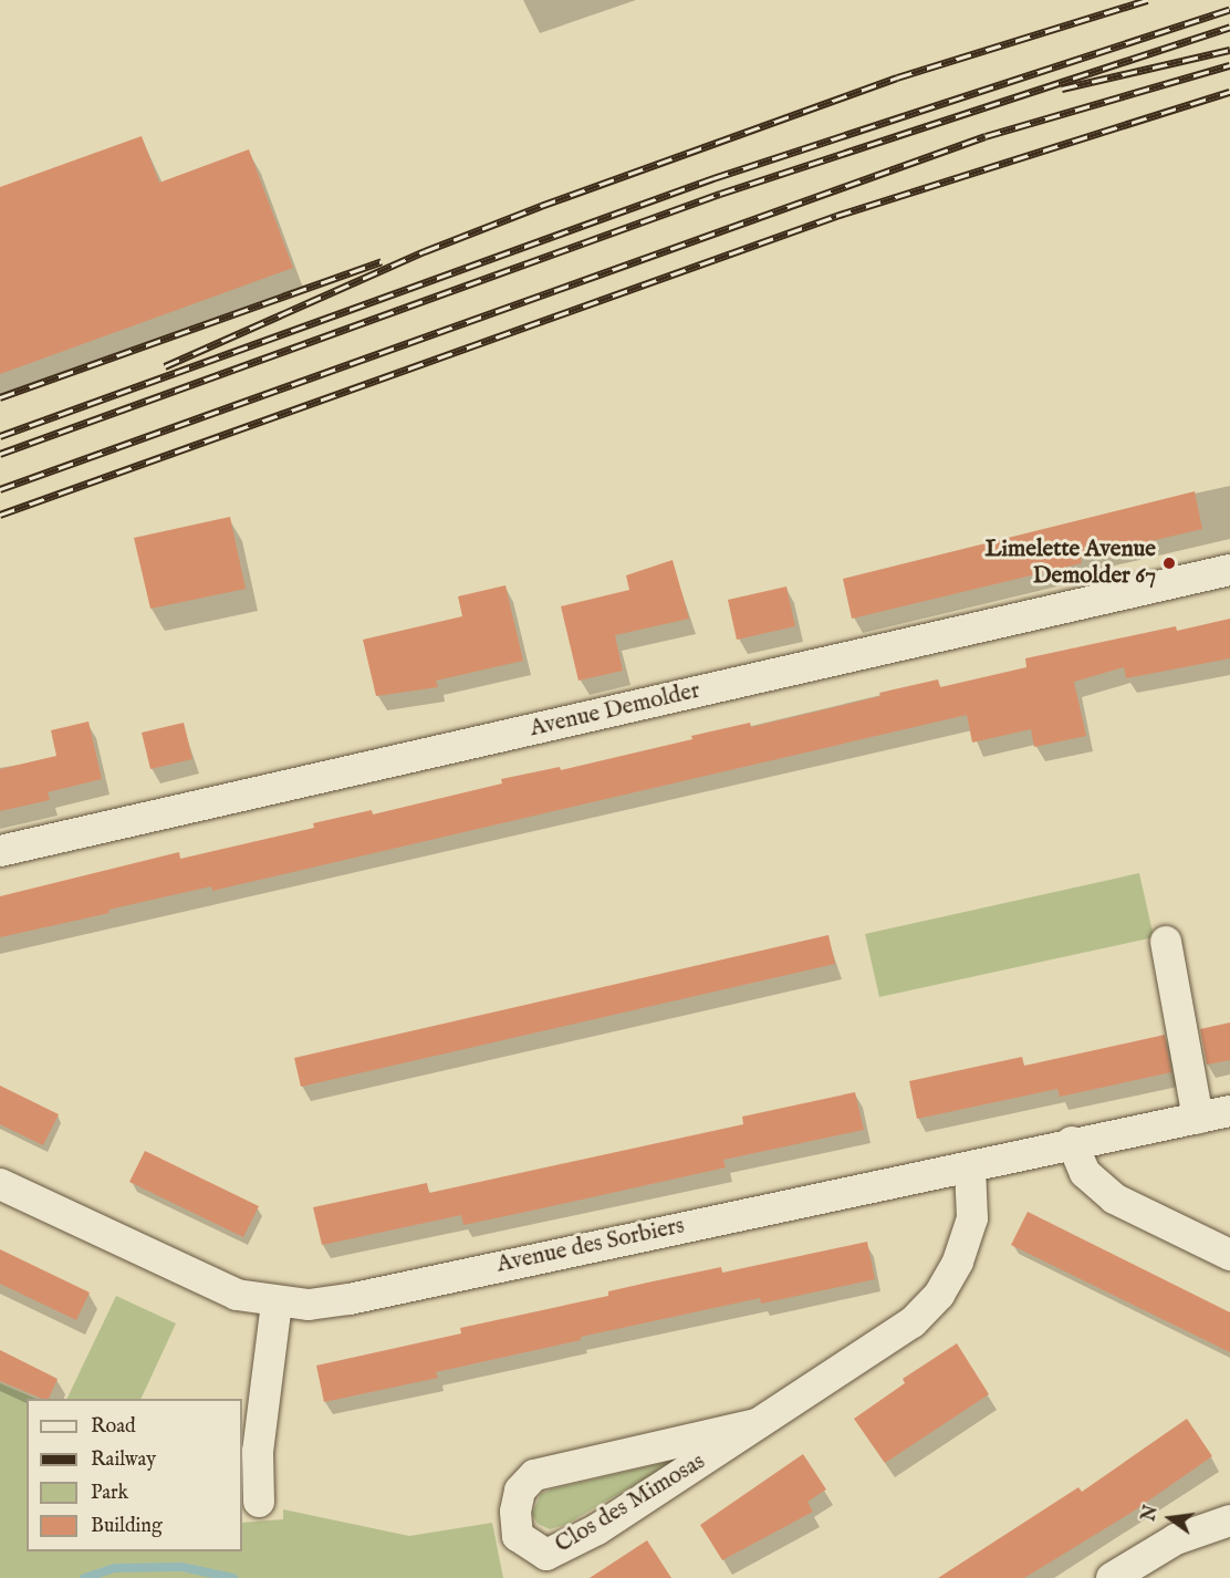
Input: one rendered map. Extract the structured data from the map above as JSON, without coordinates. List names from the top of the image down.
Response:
{
  "streets": {
    "street": ["Avenue Demolder", "Avenue des Sorbiers", "Clos des Mimosas"]
  },
  "crossings": [
    ["Avenue des Sorbiers", "Clos des Mimosas"]
  ],
  "places": ["Limelette Avenue Demolder 67"],
  "legend": [
    "Road",
    "Railway",
    "Park",
    "Building"
  ],
  "north": "left"
}
